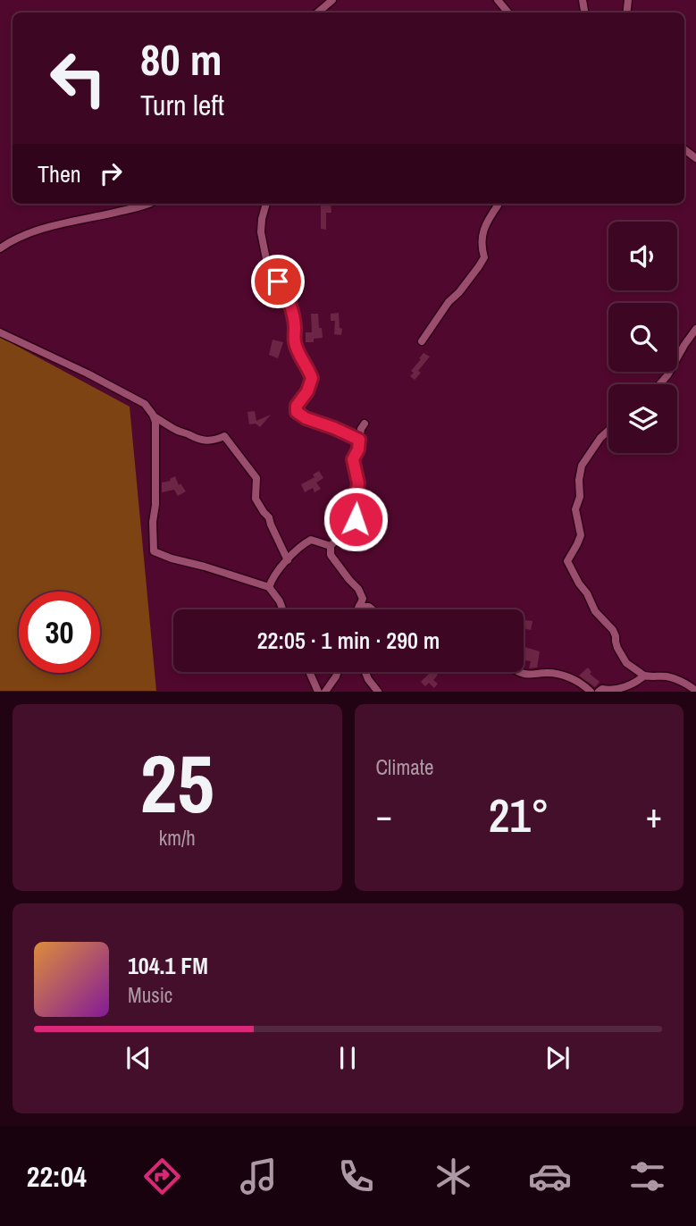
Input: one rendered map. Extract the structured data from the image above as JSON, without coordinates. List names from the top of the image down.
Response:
{
  "page": {
    "turn": ["80 m", "Turn left"],
    "then": "Then",
    "limit": "30",
    "trip": "22:05 · 1 min · 290 m",
    "tile": [
      ["25", "km/h"],
      "Climate"
    ],
    "heat": ["−", "21°", "+"],
    "song": ["104.1 FM", "Music"],
    "tabs": "22:04"
  }
}
